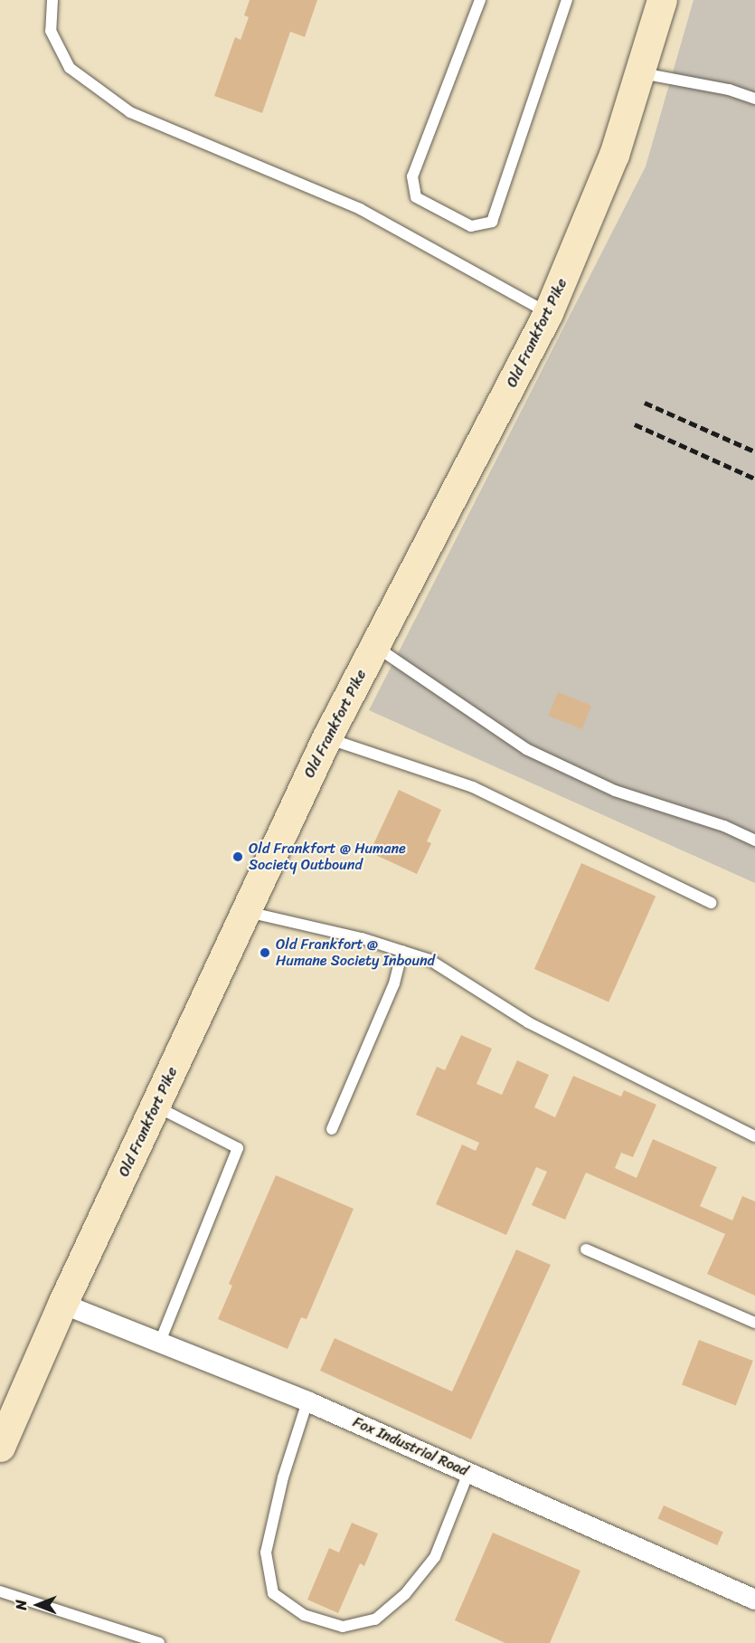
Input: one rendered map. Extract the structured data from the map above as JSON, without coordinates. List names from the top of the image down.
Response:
{
  "streets": {
    "main road": ["Old Frankfort Pike"],
    "street": ["Fox Industrial Road"]
  },
  "crossings": [
    ["Old Frankfort Pike", "Fox Industrial Road"]
  ],
  "places": ["Old Frankfort @ Humane Society Outbound", "Old Frankfort @ Humane Society Inbound"],
  "north": "left"
}
